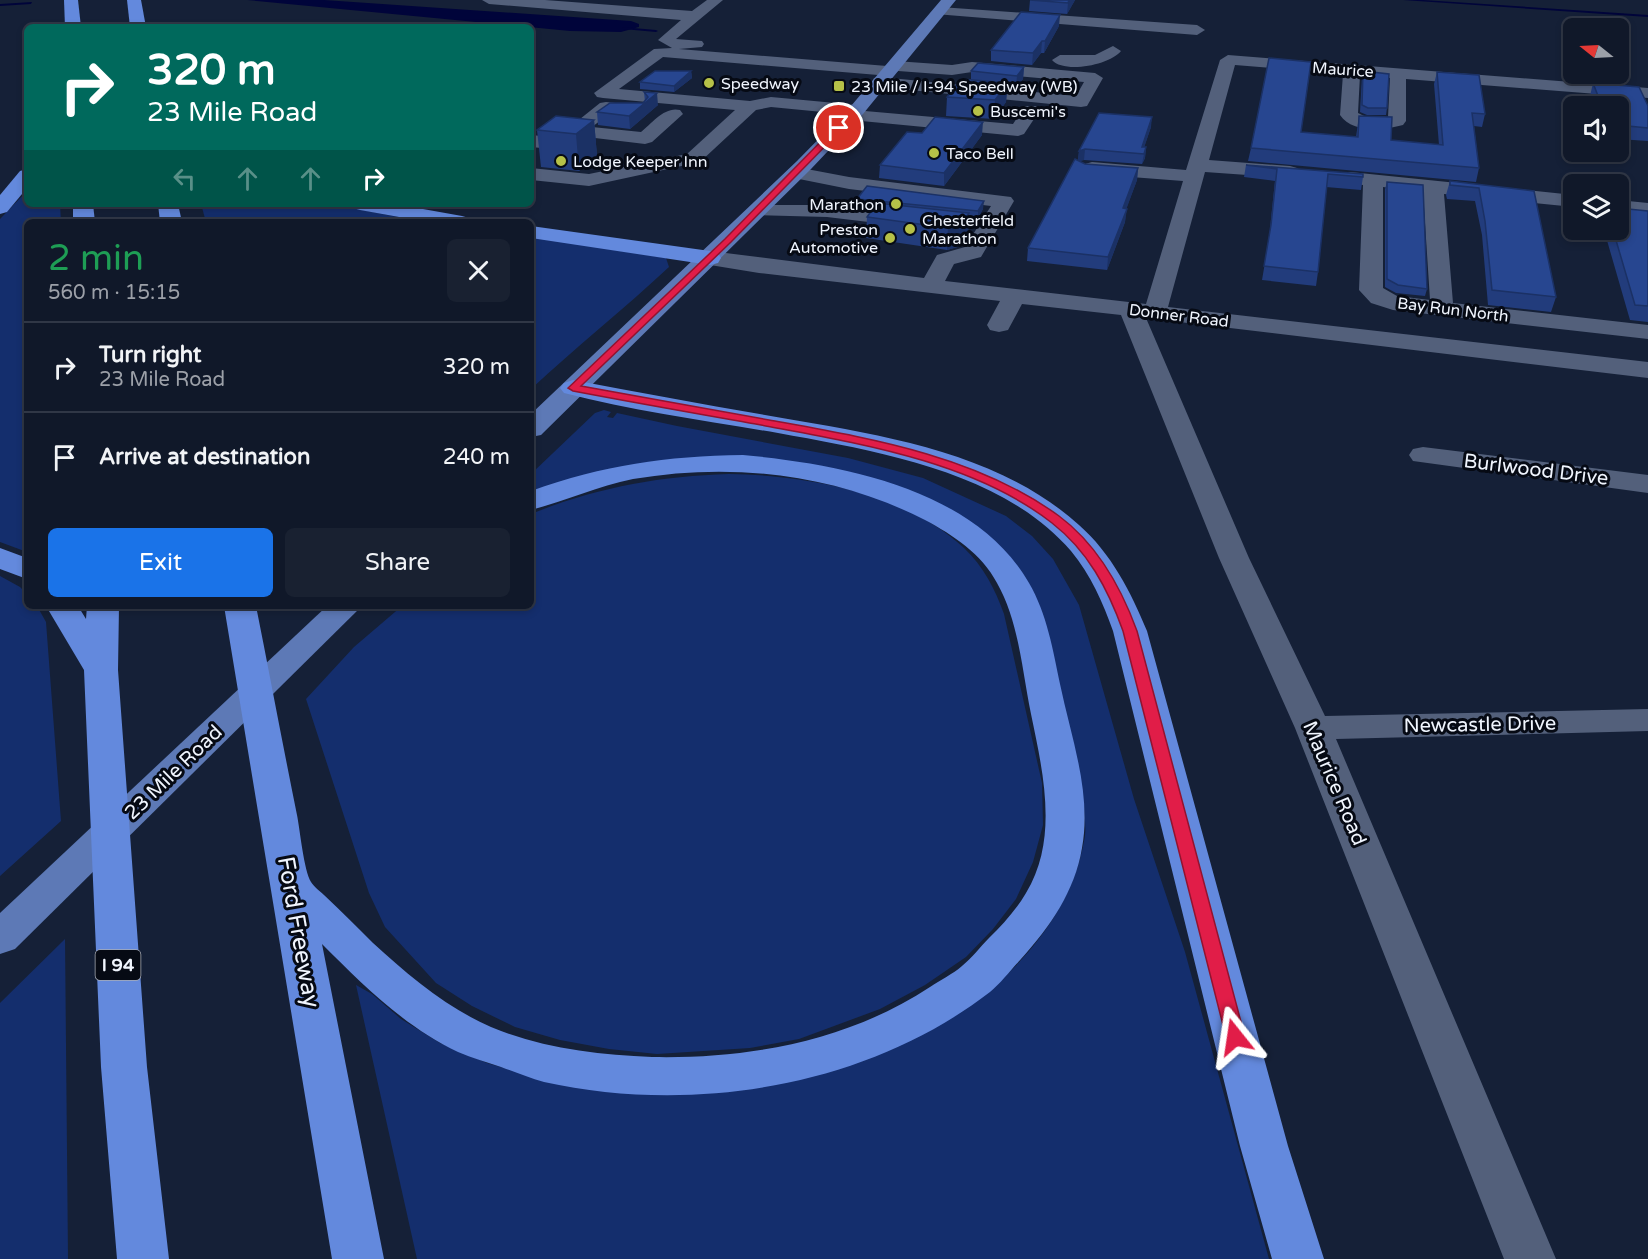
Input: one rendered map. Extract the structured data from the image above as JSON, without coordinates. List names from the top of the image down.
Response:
{
  "streets": {
    "highway": ["Ford Freeway", "I 94"],
    "main road": ["23 Mile Road"],
    "street": [
      "Maurice",
      "Bay Run North",
      "Donner Road",
      "Burlwood Drive",
      "Newcastle Drive",
      "Maurice Road"
    ]
  },
  "crossings": [
    ["Maurice", "Donner Road"],
    ["Maurice", "Maurice Road"],
    ["Donner Road", "Maurice Road"],
    ["Newcastle Drive", "Maurice Road"]
  ],
  "places": {
    "other": [
      "Speedway",
      "Buscemi's",
      "Taco Bell",
      "Lodge Keeper Inn",
      "Marathon",
      "Chesterfield Marathon",
      "Preston Automotive"
    ],
    "transit": ["23 Mile / I-94 Speedway (WB)"]
  },
  "north": "left",
  "page": {
    "turn": ["320 m", "23 Mile Road"],
    "heading": ["2 min", "560 m · 15:15"],
    "list": [
      {
        "name": "Turn right",
        "note": "23 Mile Road",
        "value": "320 m"
      },
      {
        "name": "Arrive at destination",
        "value": "240 m"
      }
    ],
    "buttons": ["Exit", "Share"]
  }
}
